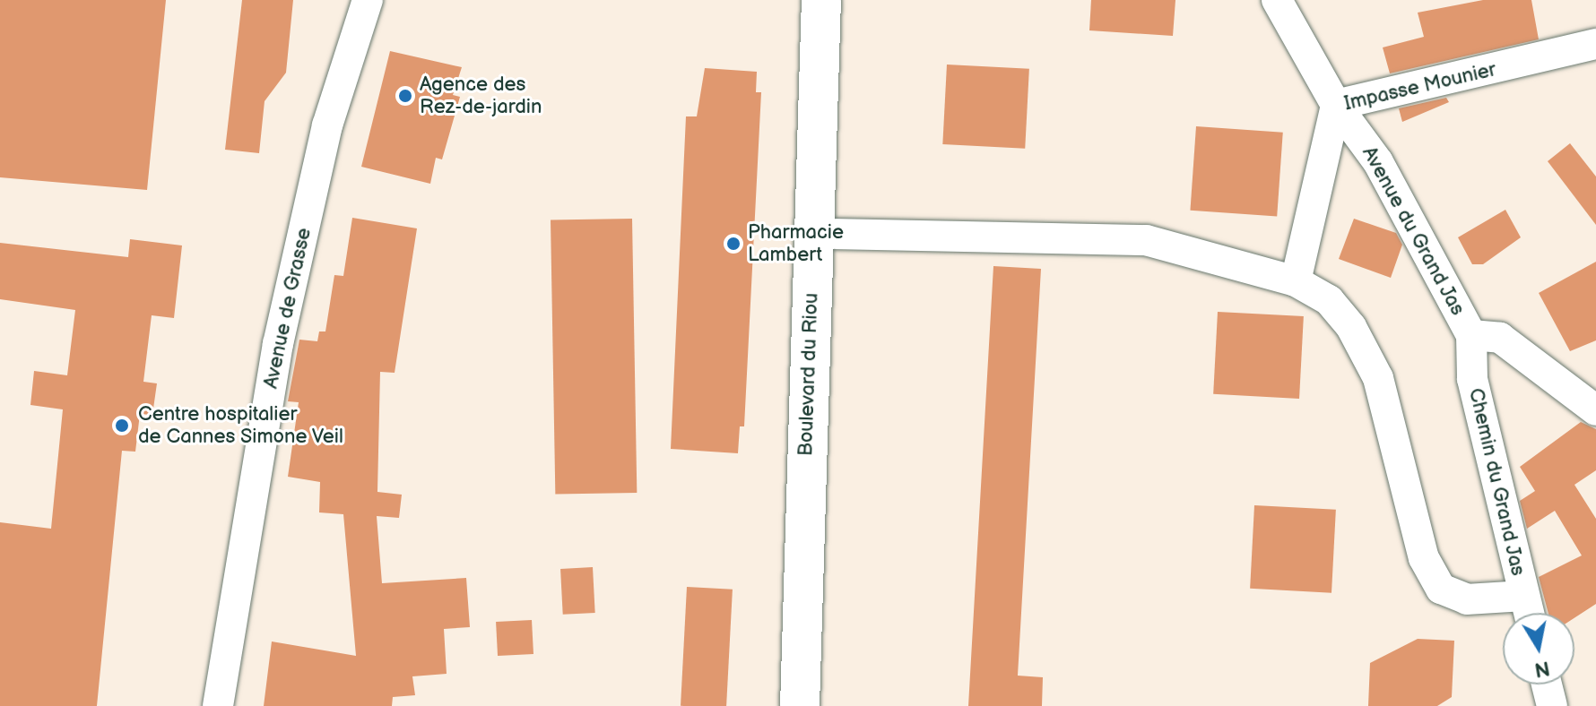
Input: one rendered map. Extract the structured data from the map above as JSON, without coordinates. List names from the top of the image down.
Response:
{
  "streets": {
    "main road": ["Boulevard du Riou"],
    "street": [
      "Impasse Mounier",
      "Avenue du Grand Jas",
      "Avenue de Grasse",
      "Chemin du Grand Jas"
    ]
  },
  "crossings": [
    ["Impasse Mounier", "Avenue du Grand Jas"],
    ["Avenue du Grand Jas", "Chemin du Grand Jas"]
  ],
  "places": ["Agence des Rez-de-jardin", "Pharmacie Lambert", "Centre hospitalier de Cannes Simone Veil"],
  "north": "bottom"
}
